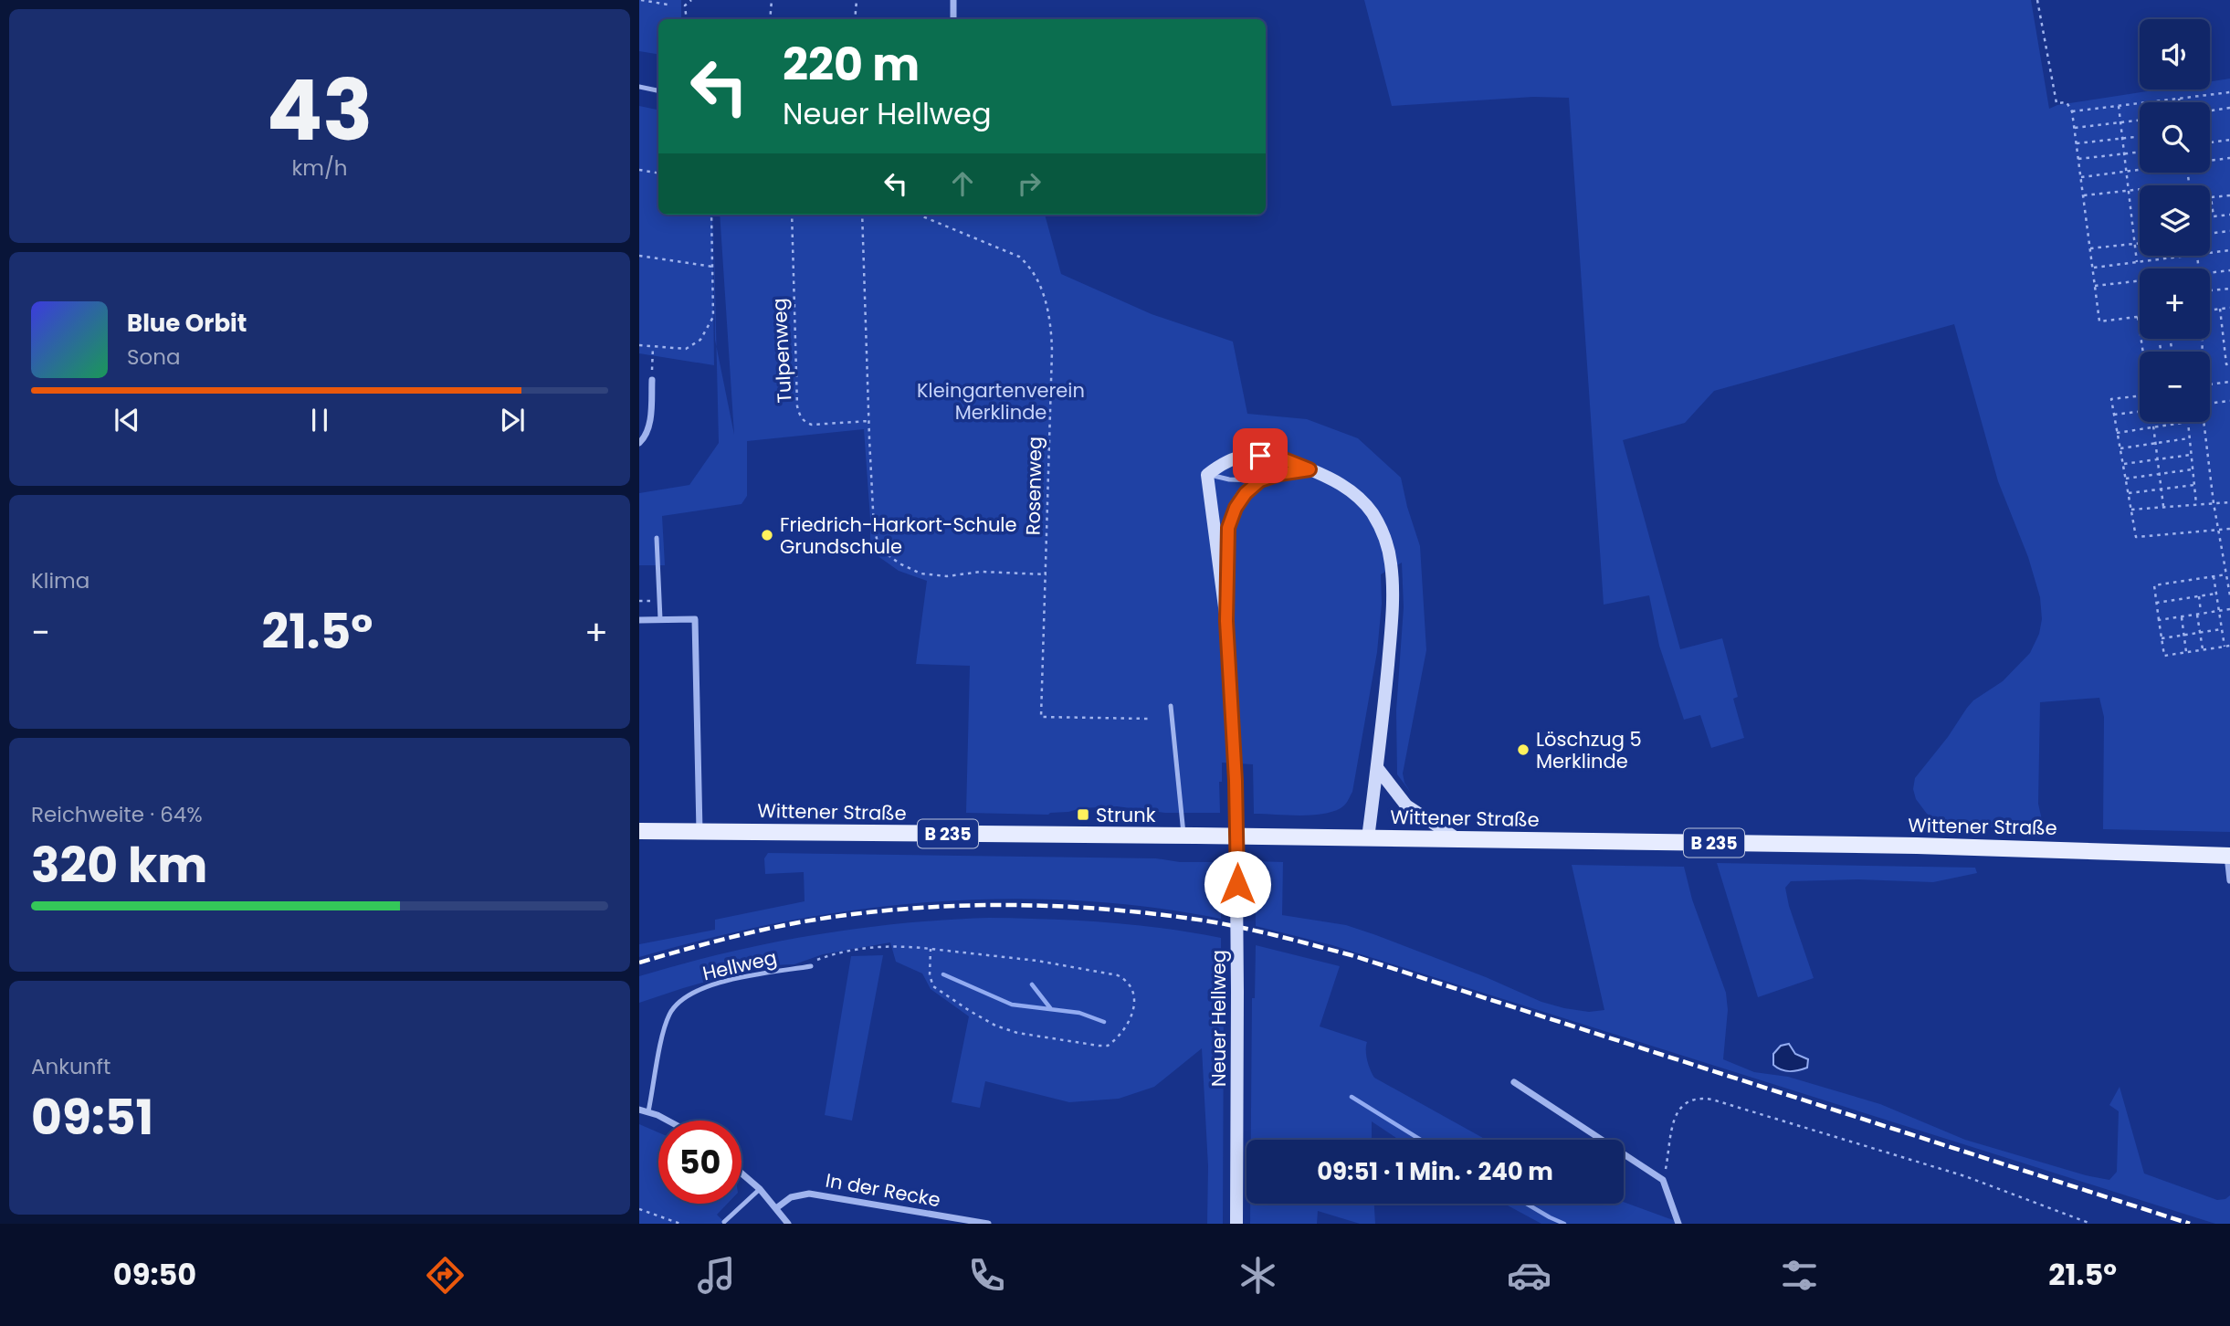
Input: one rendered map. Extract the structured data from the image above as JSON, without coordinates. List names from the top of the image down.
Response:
{
  "streets": {
    "main road": ["Wittener Straße", "B 235", "Neuer Hellweg"],
    "street": ["In der Recke"],
    "lane": ["Hellweg"],
    "path": ["Tulpenweg", "Rosenweg"]
  },
  "parks": ["Kleingartenverein Merklinde"],
  "places": {
    "other": ["Friedrich-Harkort-Schule Grundschule", "Löschzug 5 Merklinde"],
    "transit": ["Strunk"]
  },
  "page": {
    "tile": [
      ["43", "km/h"],
      "Klima",
      ["Reichweite · 64%", "320 km"],
      ["Ankunft", "09:51"]
    ],
    "map_buttons": ["+", "−"],
    "turn": ["220 m", "Neuer Hellweg"],
    "song": ["Blue Orbit", "Sona"],
    "heat": ["−", "21.5°", "+"],
    "limit": "50",
    "trip": "09:51 · 1 Min. · 240 m",
    "tabs": ["09:50", "21.5°"]
  }
}
